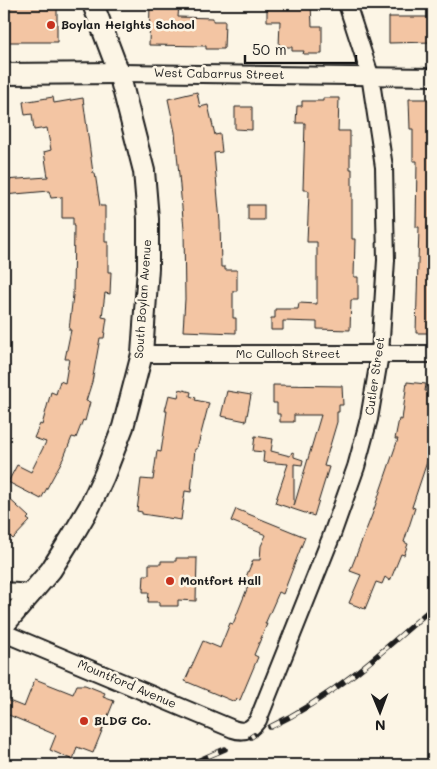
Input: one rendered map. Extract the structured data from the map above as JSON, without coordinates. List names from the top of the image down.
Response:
{
  "streets": {
    "street": [
      "West Cabarrus Street",
      "South Boylan Avenue",
      "Mc Culloch Street",
      "Cutler Street",
      "Mountford Avenue"
    ]
  },
  "crossings": [
    ["West Cabarrus Street", "South Boylan Avenue"],
    ["West Cabarrus Street", "Cutler Street"],
    ["South Boylan Avenue", "Mc Culloch Street"],
    ["Mc Culloch Street", "Cutler Street"],
    ["Cutler Street", "Mountford Avenue"]
  ],
  "places": ["Boylan Heights School", "Montfort Hall", "BLDG Co."],
  "scale_bar": "50 m",
  "north": "bottom"
}
